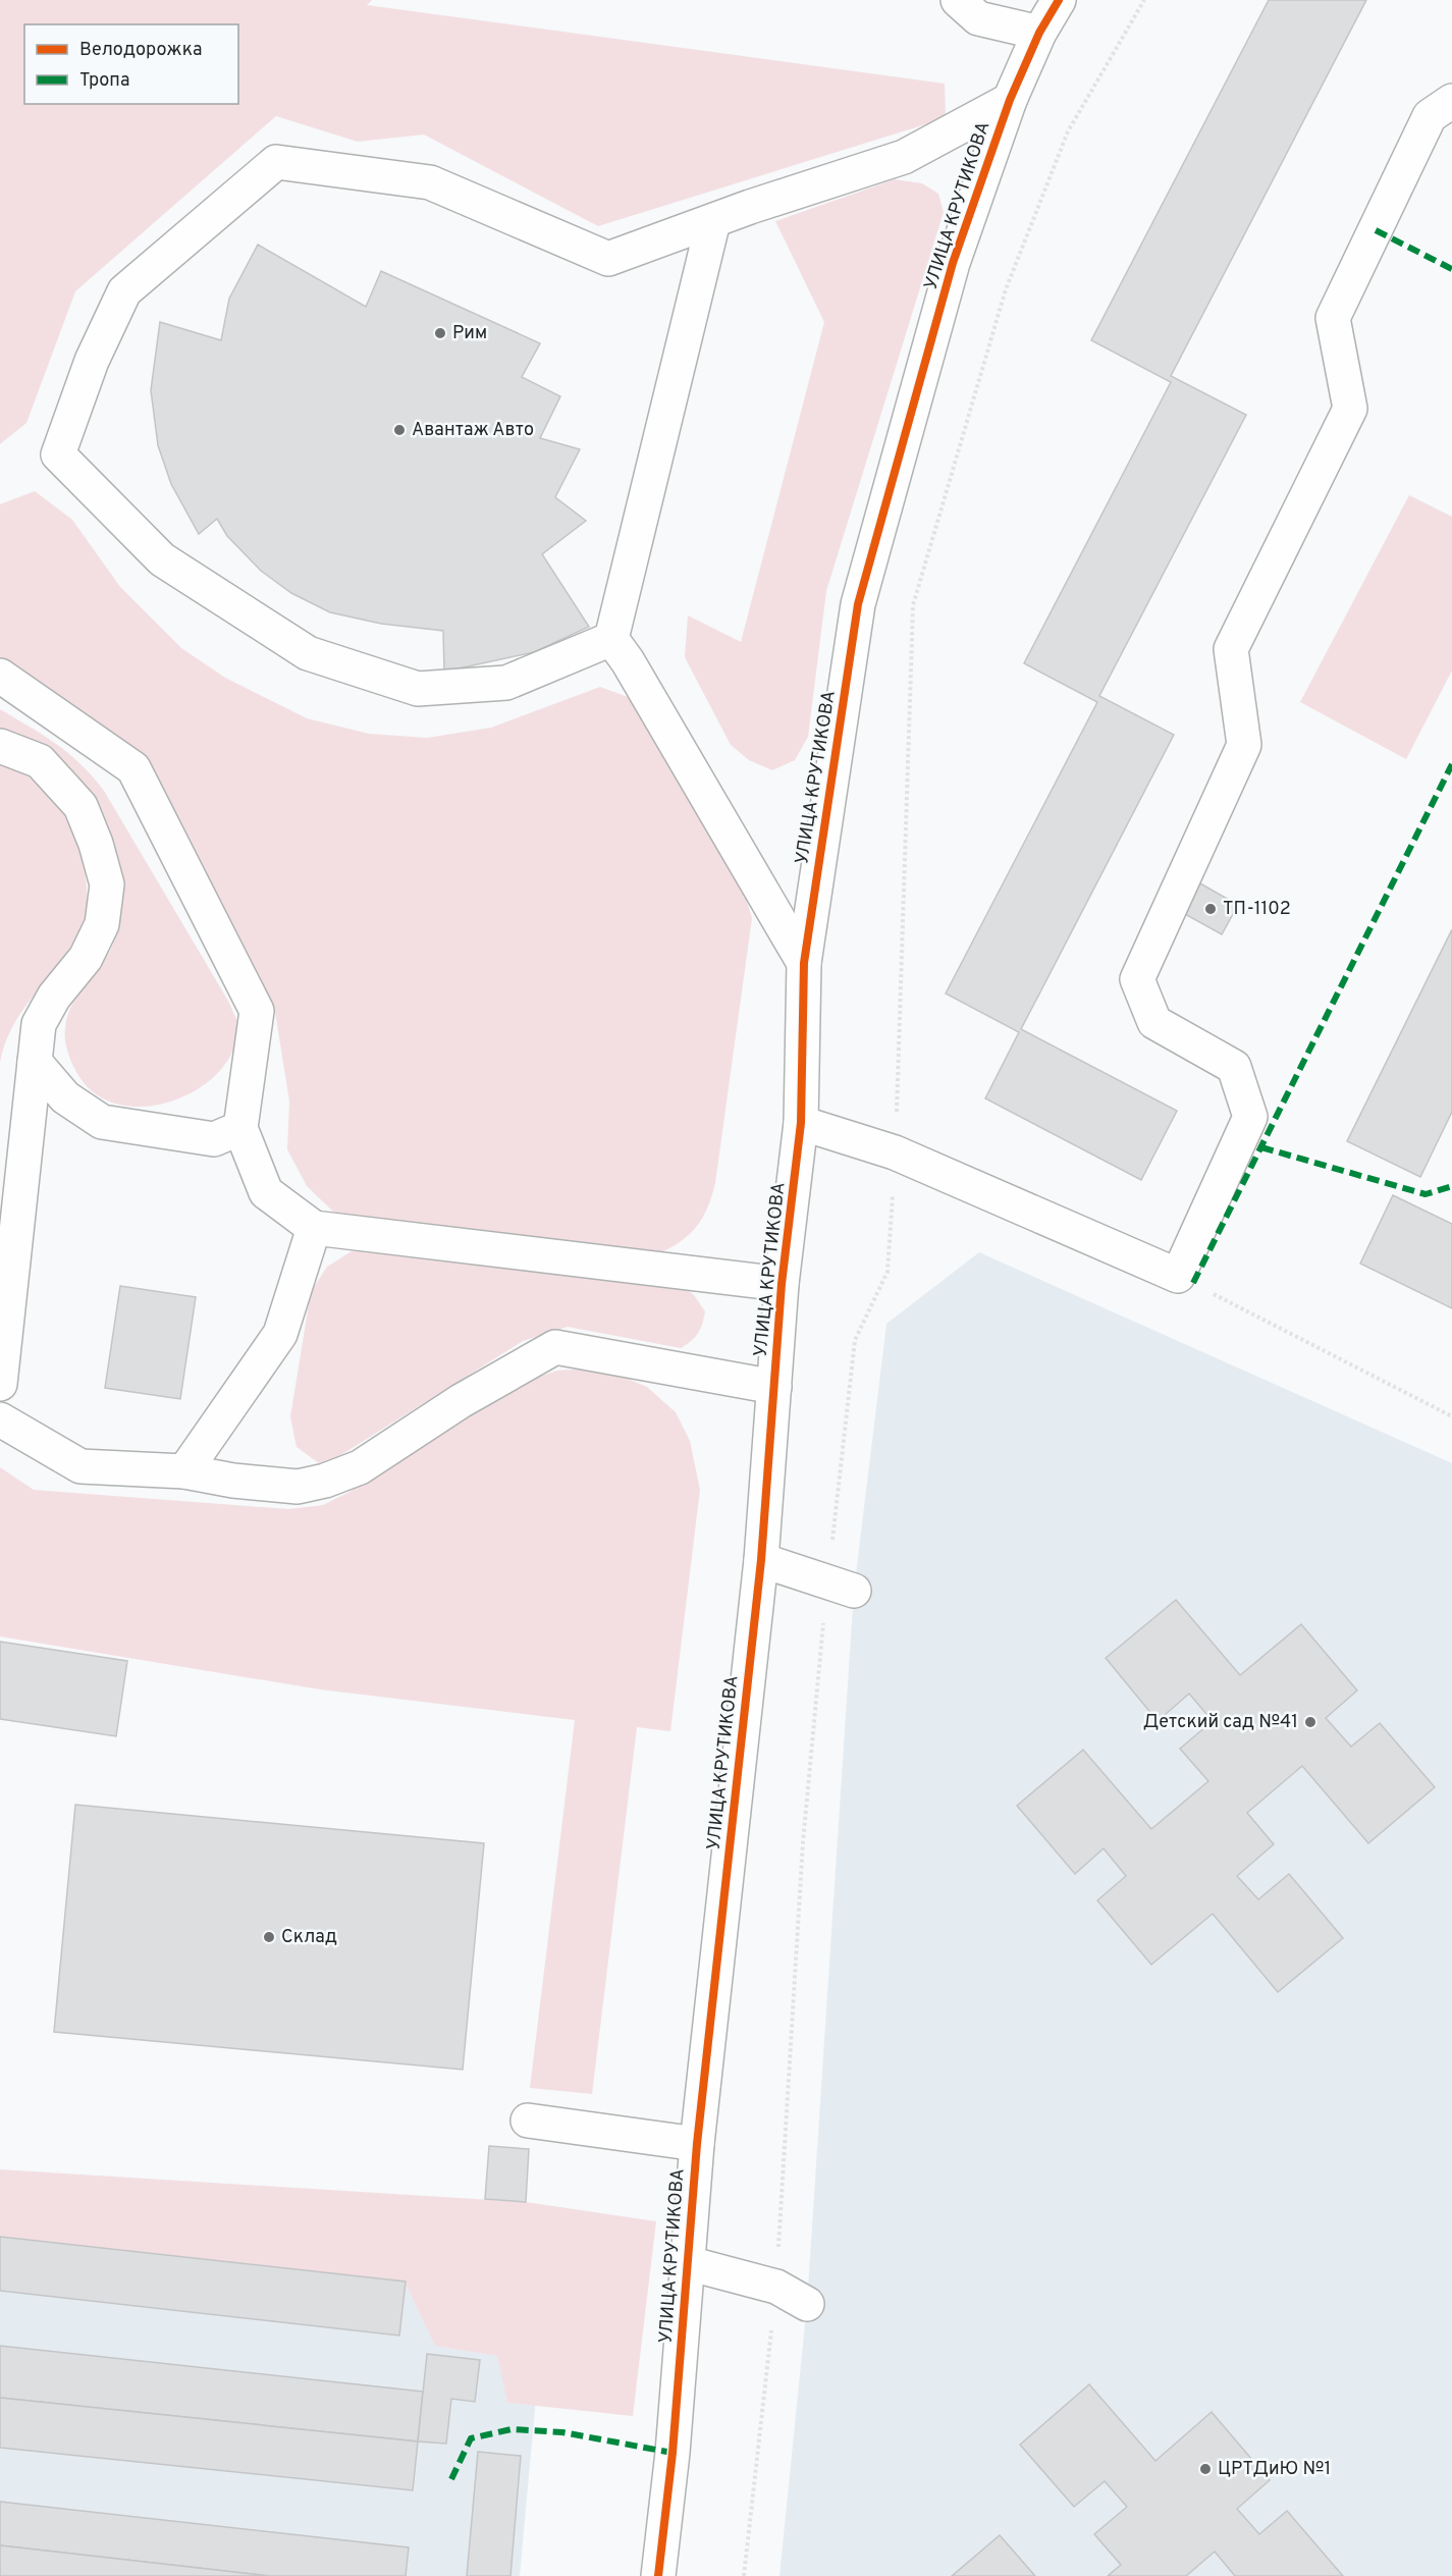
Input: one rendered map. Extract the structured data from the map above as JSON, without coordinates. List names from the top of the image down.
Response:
{
  "streets": {
    "street": ["УЛИЦА КРУТИКОВА"]
  },
  "places": [
    "Рим",
    "Авантаж Авто",
    "ТП-1102",
    "Детский сад №41",
    "Склад",
    "ЦРТДиЮ №1"
  ],
  "legend": ["Велодорожка", "Тропа"]
}
